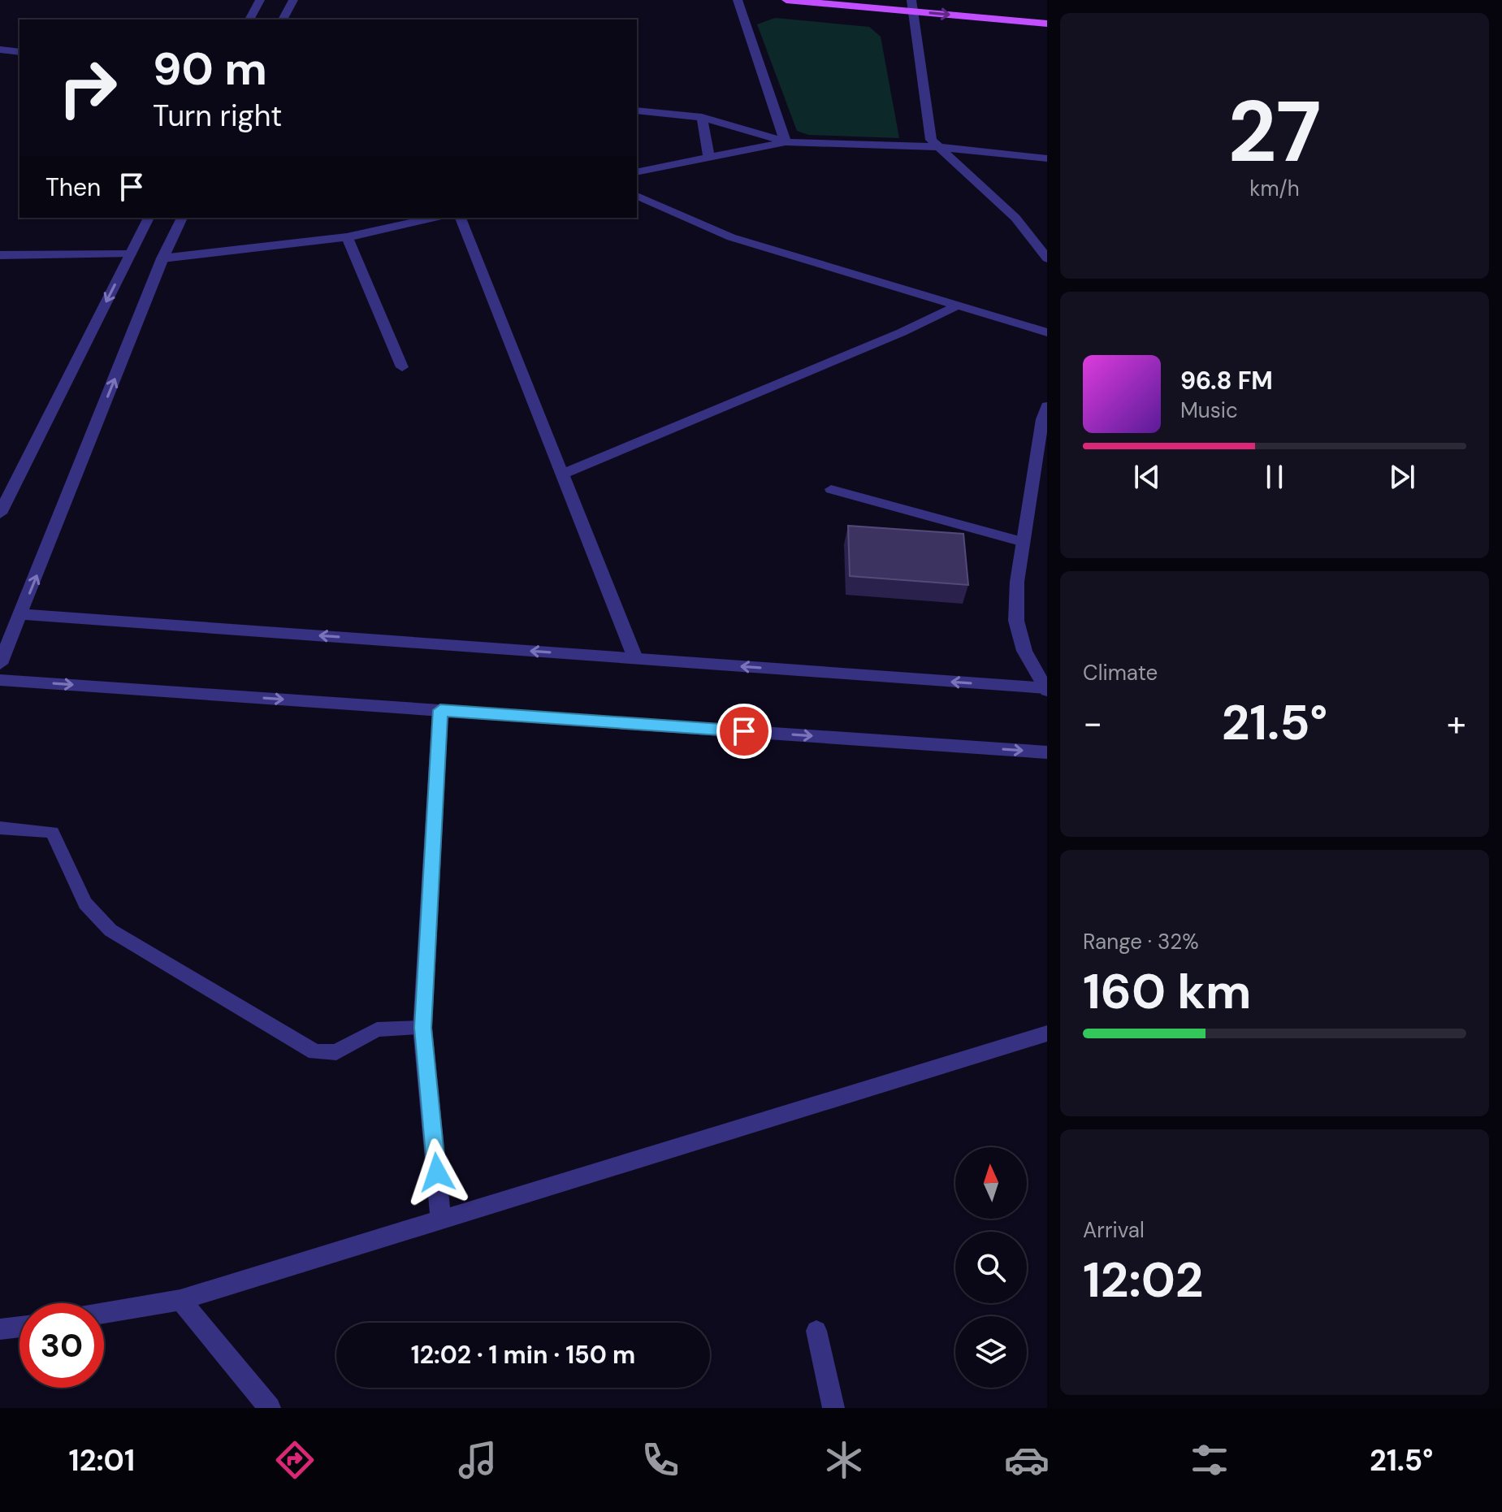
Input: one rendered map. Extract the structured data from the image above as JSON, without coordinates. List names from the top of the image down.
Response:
{
  "north": "top",
  "page": {
    "tile": [
      ["27", "km/h"],
      "Climate",
      ["Range · 32%", "160 km"],
      ["Arrival", "12:02"]
    ],
    "turn": ["90 m", "Turn right"],
    "then": "Then",
    "song": ["96.8 FM", "Music"],
    "heat": ["−", "21.5°", "+"],
    "limit": "30",
    "trip": "12:02 · 1 min · 150 m",
    "tabs": ["12:01", "21.5°"]
  }
}
